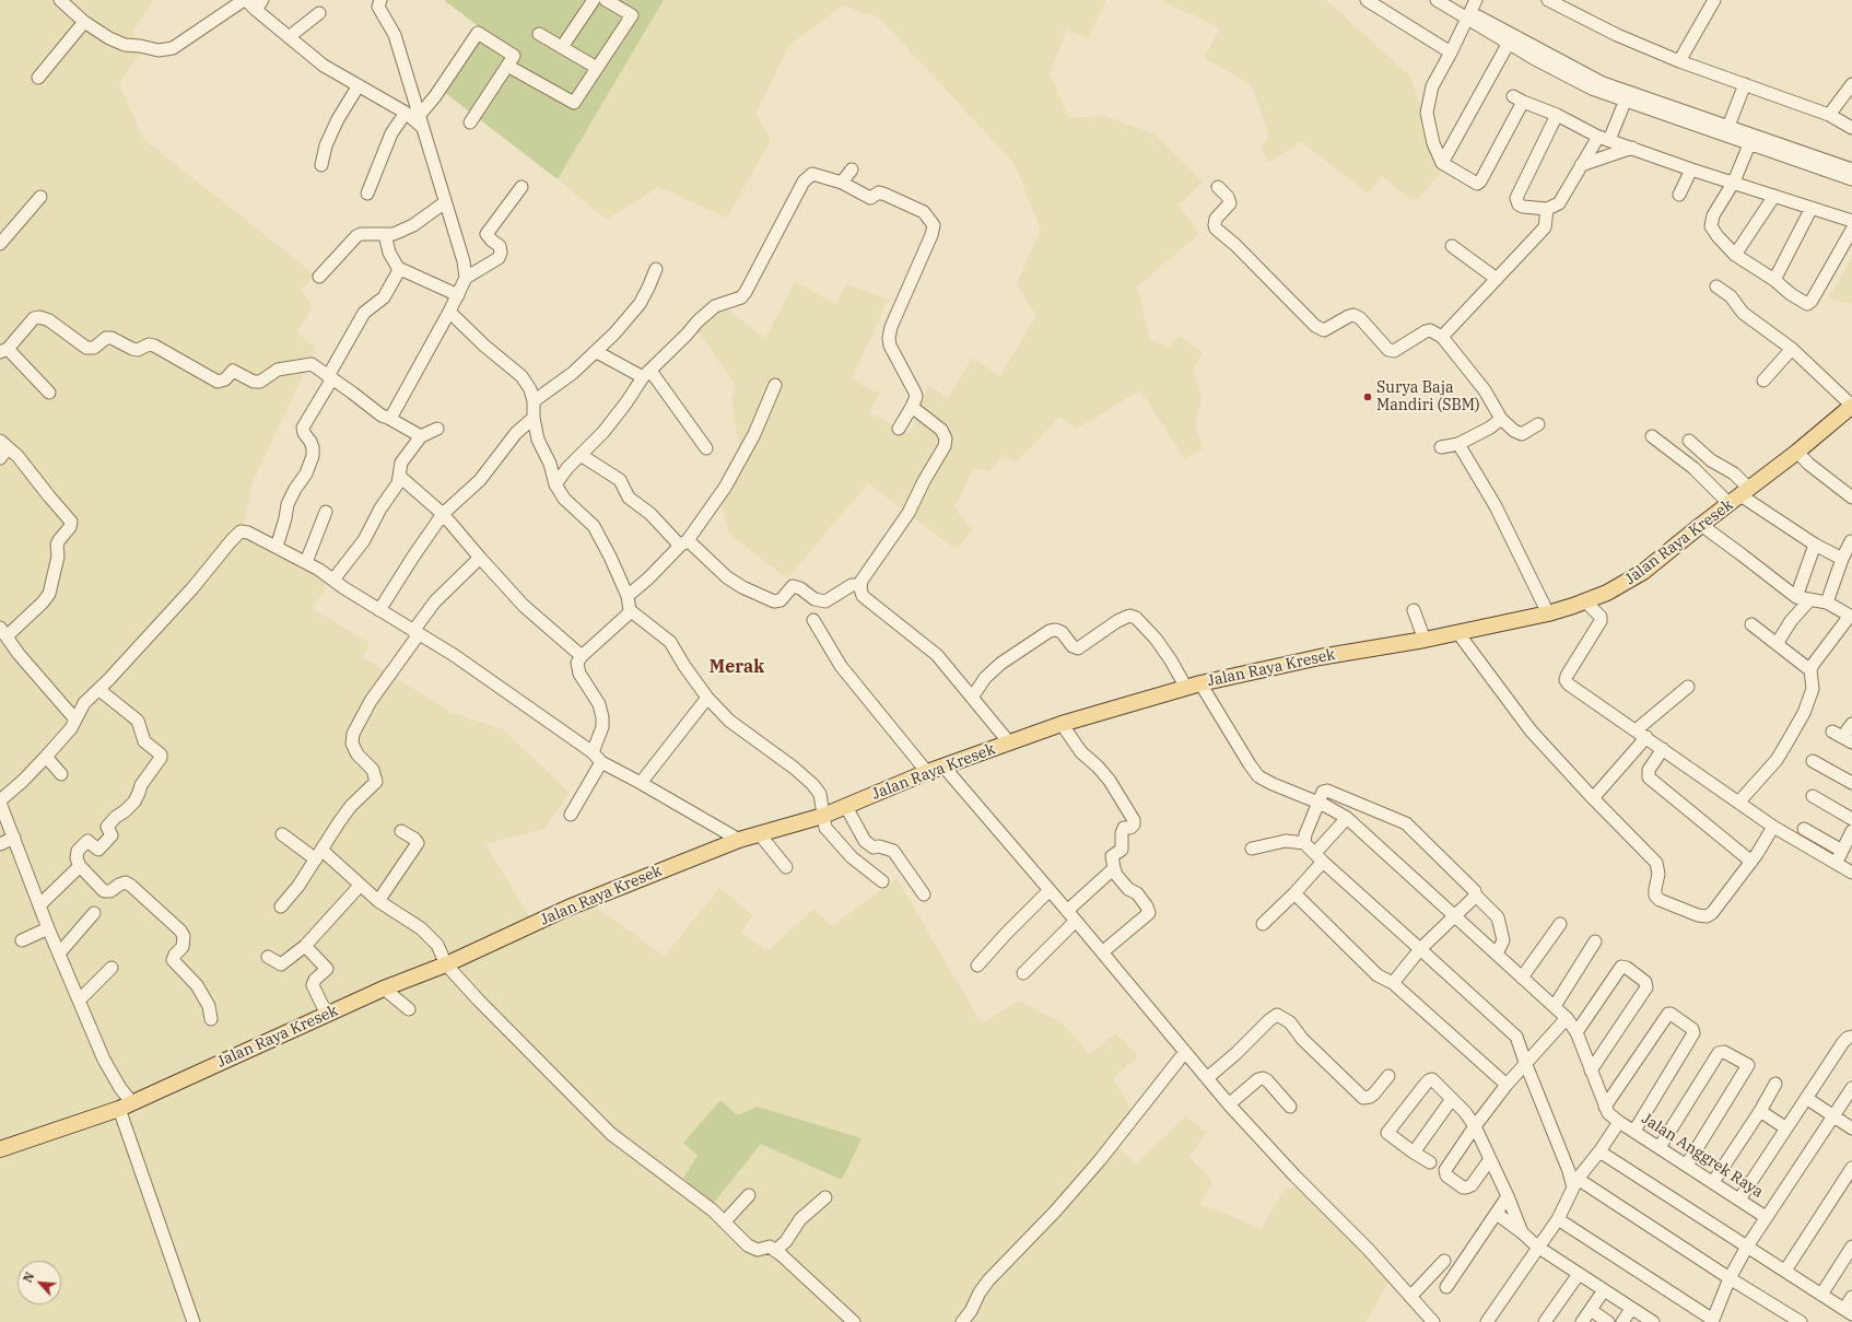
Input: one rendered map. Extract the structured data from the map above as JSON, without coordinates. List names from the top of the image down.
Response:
{
  "streets": {
    "main road": ["Jalan Raya Kresek"],
    "street": ["Jalan Anggrek Raya"]
  },
  "districts": ["Merak"],
  "places": ["Surya Baja Mandiri (SBM)"],
  "north": "top left"
}
